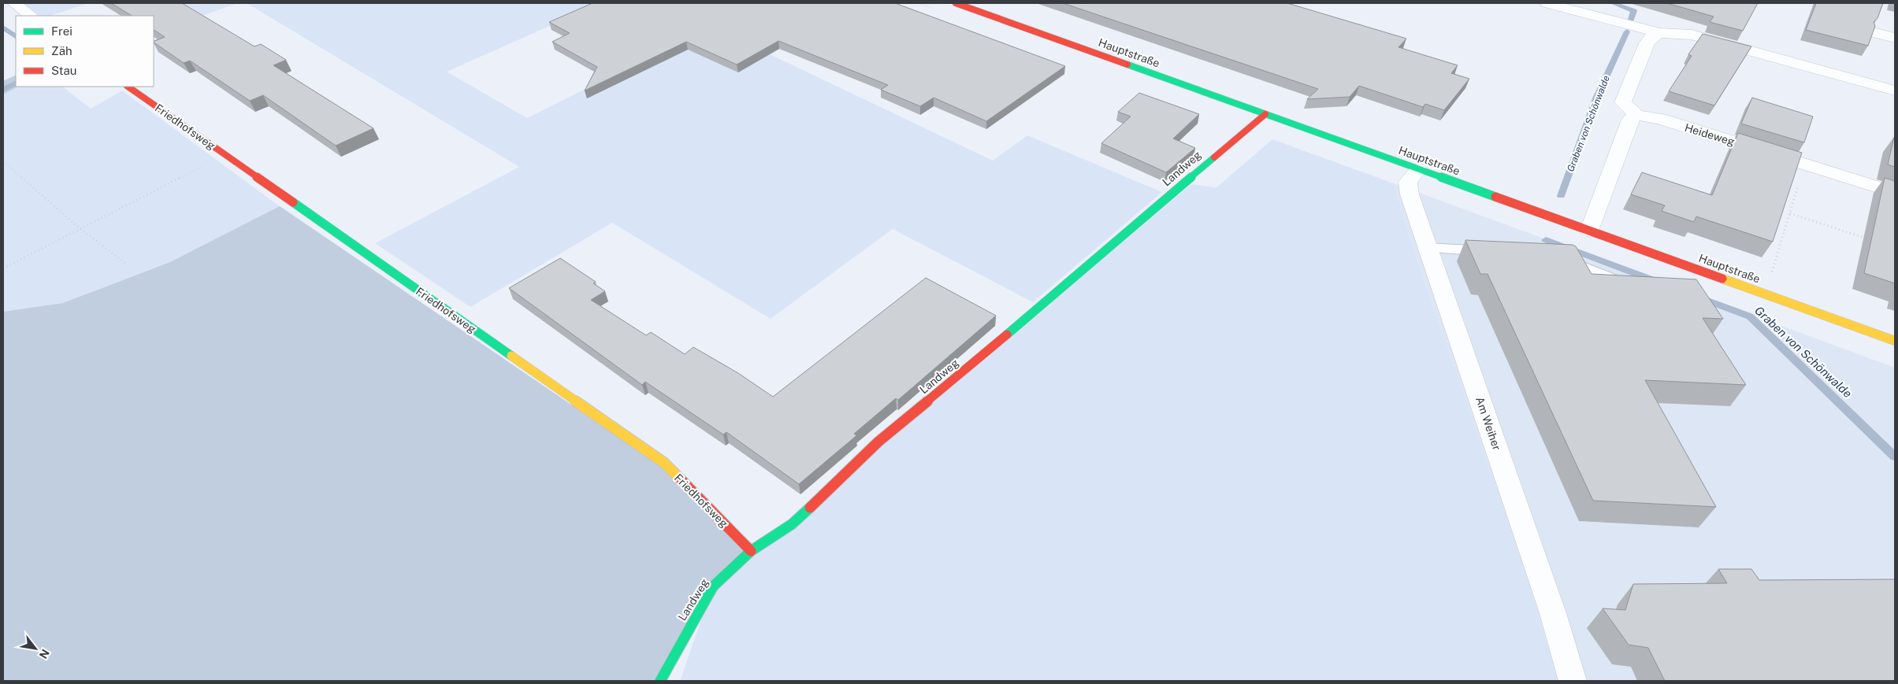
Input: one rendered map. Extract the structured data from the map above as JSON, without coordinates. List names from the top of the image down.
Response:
{
  "streets": {
    "street": [
      "Hauptstraße",
      "Friedhofsweg",
      "Heideweg",
      "Landweg",
      "Am Weiher"
    ]
  },
  "crossings": [
    ["Hauptstraße", "Landweg"],
    ["Hauptstraße", "Am Weiher"],
    ["Friedhofsweg", "Landweg"]
  ],
  "water": ["Graben von Schönwalde"],
  "legend": ["Frei", "Zäh", "Stau"],
  "north": "bottom right"
}
